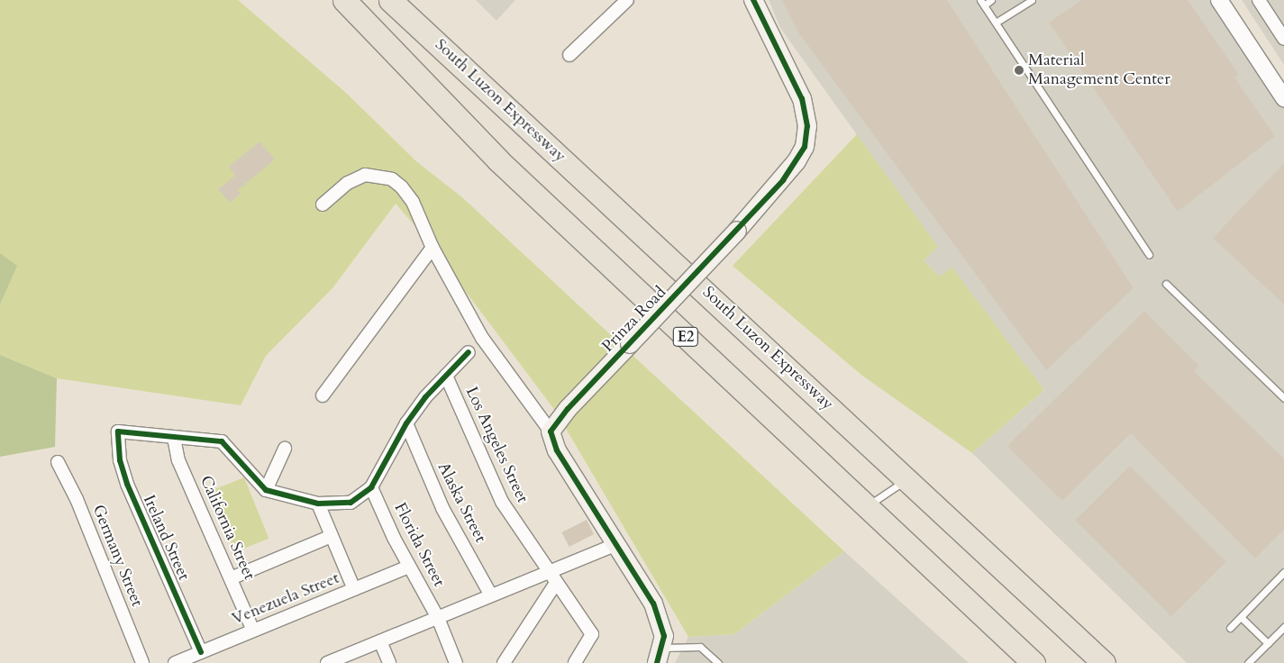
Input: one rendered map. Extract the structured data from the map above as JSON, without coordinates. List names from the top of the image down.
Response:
{
  "streets": {
    "highway": ["South Luzon Expressway", "E2"],
    "main road": ["Prinza Road"],
    "street": [
      "Los Angeles Street",
      "Alaska Street",
      "California Street",
      "Ireland Street",
      "Florida Street",
      "Germany Street",
      "Venezuela Street"
    ]
  },
  "crossings": [
    ["California Street", "Ireland Street"],
    ["California Street", "Venezuela Street"],
    ["Ireland Street", "Venezuela Street"],
    ["Florida Street", "Venezuela Street"]
  ],
  "places": ["Material Management Center"]
}
